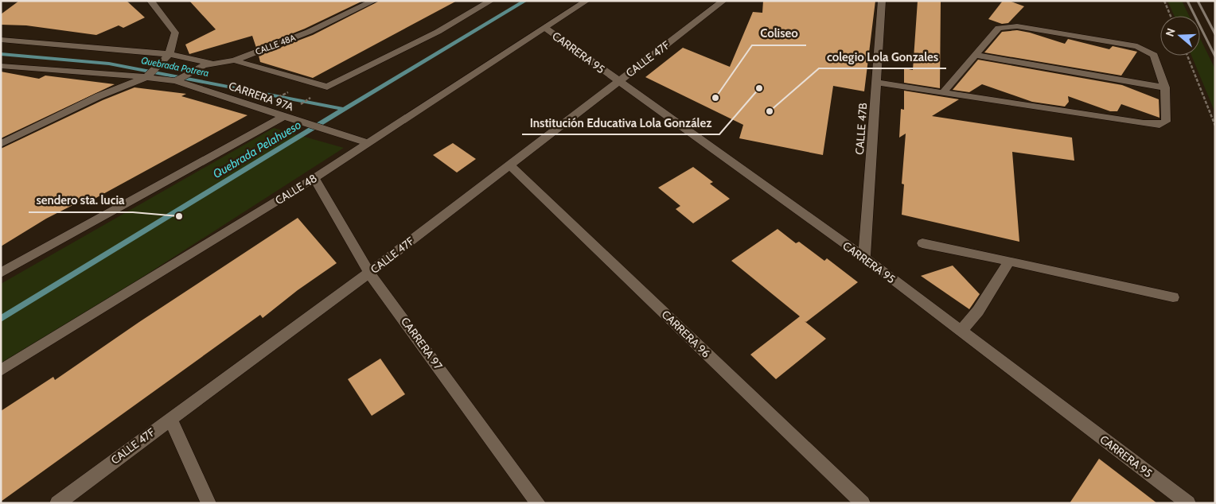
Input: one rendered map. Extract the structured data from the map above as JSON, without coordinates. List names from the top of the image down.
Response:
{
  "streets": {
    "street": [
      "CALLE 48A",
      "CARRERA 95",
      "CALLE 47F",
      "CARRERA 97A",
      "CALLE 47B",
      "CALLE 48",
      "CARRERA 96",
      "CARRERA 97"
    ]
  },
  "crossings": [
    ["CALLE 48A", "CARRERA 97A"],
    ["CARRERA 95", "CALLE 47F"],
    ["CARRERA 95", "CALLE 47B"],
    ["CARRERA 95", "CALLE 48"],
    ["CALLE 47F", "CARRERA 96"],
    ["CALLE 47F", "CARRERA 97"],
    ["CARRERA 97A", "CALLE 48"],
    ["CALLE 48", "CARRERA 97"]
  ],
  "water": ["Quebrada Potrera", "Quebrada Pelahueso"],
  "places": [
    "Institución Educativa Lola González",
    "Coliseo",
    "colegio Lola Gonzales",
    "sendero sta. lucia"
  ],
  "north": "left"
}
